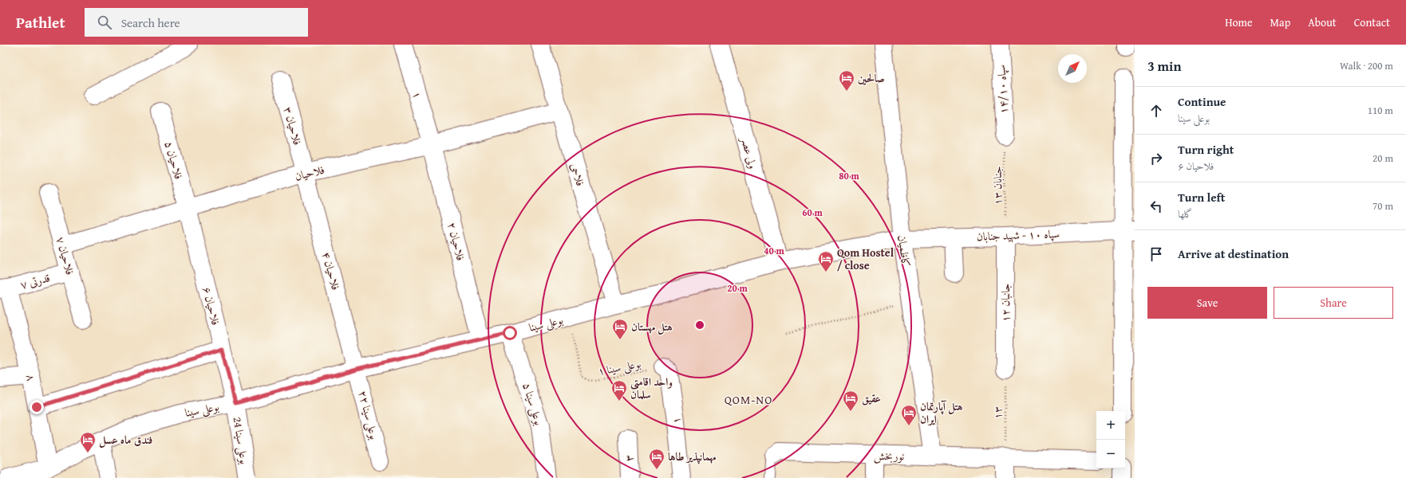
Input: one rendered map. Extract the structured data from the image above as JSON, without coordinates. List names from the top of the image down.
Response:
{
  "streets": {
    "street": [
      "سپاه ۱۴/۱۰",
      "۱",
      "فلاحیان ۳",
      "ولی عصر",
      "فلاحیان ۵",
      "فلاحیان",
      "فلاحی",
      "سپاه ۱۰ - شهید جنابان",
      "فلاحیان ۲",
      "کاظمیان",
      "فلاحیان ۷",
      "فلاحیان ۴",
      "قدرتی ۷",
      "جانبان ۱۲",
      "فلاحیان ۶",
      "بوعلی سینا",
      "۸",
      "بوعلی سینا ۵",
      "بوعلی سینا ۲۲",
      "بوعلی سینا 24",
      "نوربخش",
      "۳"
    ],
    "path": ["جنابان ۱۳", "بوعلی سینا ۱", "۱۳"]
  },
  "crossings": [
    ["سپاه ۱۴/۱۰", "جنابان ۱۳"],
    ["۱", "فلاحیان"],
    ["۱", "فلاحیان ۲"],
    ["۱", "بوعلی سینا ۱"],
    ["فلاحیان ۳", "فلاحیان"],
    ["فلاحیان ۳", "فلاحیان ۴"],
    ["ولی عصر", "بوعلی سینا"],
    ["فلاحیان ۵", "فلاحیان"],
    ["فلاحیان ۵", "فلاحیان ۶"],
    ["فلاحیان", "فلاحی"],
    ["فلاحیان", "فلاحیان ۲"],
    ["فلاحیان", "فلاحیان ۷"],
    ["فلاحیان", "فلاحیان ۴"],
    ["فلاحیان", "فلاحیان ۶"],
    ["فلاحی", "بوعلی سینا"],
    ["جنابان ۱۳", "سپاه ۱۰ - شهید جنابان"],
    ["جنابان ۱۳", "جانبان ۱۲"],
    ["سپاه ۱۰ - شهید جنابان", "کاظمیان"],
    ["سپاه ۱۰ - شهید جنابان", "جانبان ۱۲"],
    ["سپاه ۱۰ - شهید جنابان", "بوعلی سینا"],
    ["فلاحیان ۲", "بوعلی سینا"],
    ["کاظمیان", "بوعلی سینا"],
    ["کاظمیان", "نوربخش"],
    ["فلاحیان ۷", "قدرتی ۷"],
    ["فلاحیان ۴", "بوعلی سینا"],
    ["فلاحیان ۴", "بوعلی سینا ۲۲"],
    ["قدرتی ۷", "۸"],
    ["جانبان ۱۲", "۱۳"],
    ["فلاحیان ۶", "بوعلی سینا"],
    ["فلاحیان ۶", "بوعلی سینا 24"],
    ["بوعلی سینا", "بوعلی سینا ۱"],
    ["بوعلی سینا", "۸"],
    ["بوعلی سینا", "بوعلی سینا ۵"],
    ["بوعلی سینا", "بوعلی سینا ۲۲"],
    ["بوعلی سینا", "بوعلی سینا 24"],
    ["۱۳", "نوربخش"]
  ],
  "districts": ["QOM-NO"],
  "places": {
    "hotel": [
      "صالحین",
      "Qom Hostel / close",
      "هتل مهستان",
      "واحد اقامتی سلمان",
      "عقیق",
      "هتل آپارتمان ایران",
      "فندق ماه عسل",
      "مهمانپذیر طاها"
    ]
  },
  "north": "top right",
  "page": {
    "header": "Pathlet",
    "search": "Search here",
    "nav": [
      "Home",
      "Map",
      "About",
      "Contact"
    ],
    "heading": ["3 min", "Walk · 200 m"],
    "list": [
      ["Continue", "بوعلی سینا", "110 m"],
      ["Turn right", "فلاحیان ۶", "20 m"],
      ["Turn left", "گلها", "70 m"],
      "Arrive at destination"
    ],
    "buttons": ["Save", "Share"],
    "map_buttons": ["+", "−"]
  },
  "rings": [
    "80 m",
    "60 m",
    "40 m",
    "20 m"
  ]
}
